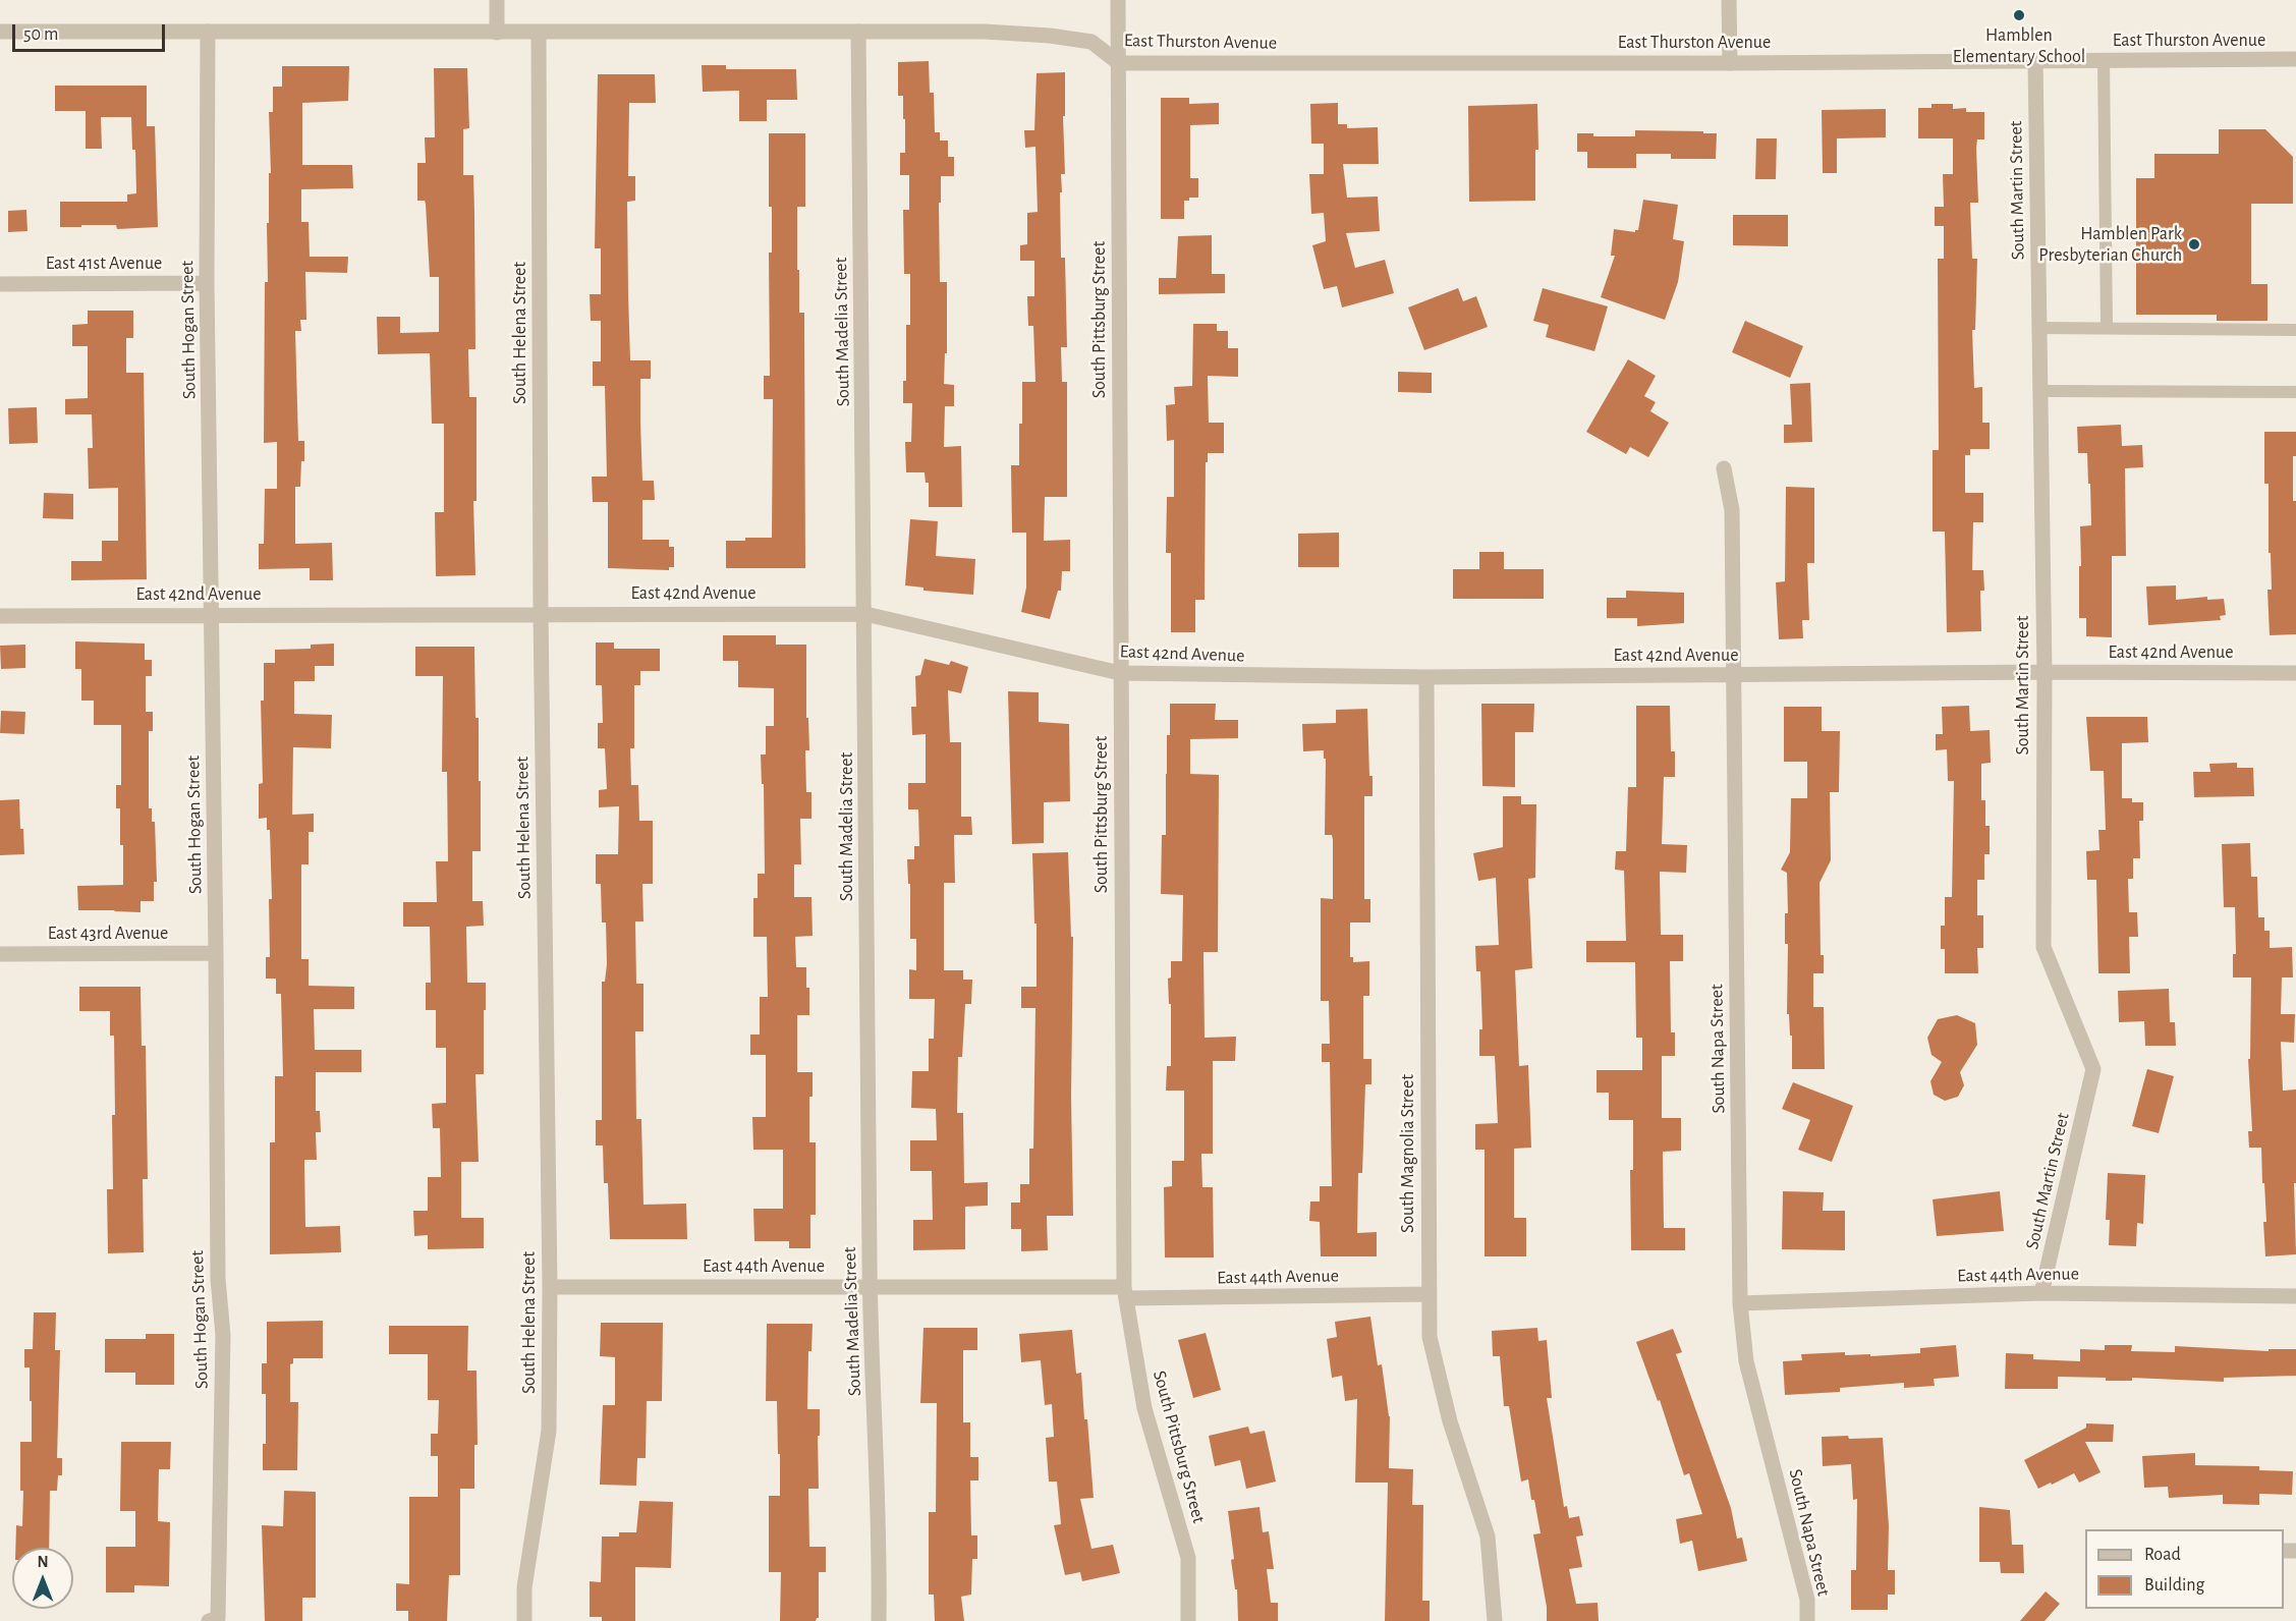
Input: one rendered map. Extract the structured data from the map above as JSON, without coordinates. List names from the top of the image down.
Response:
{
  "streets": {
    "street": [
      "East Thurston Avenue",
      "South Martin Street",
      "East 41st Avenue",
      "South Pittsburg Street",
      "South Hogan Street",
      "South Madelia Street",
      "South Helena Street",
      "East 42nd Avenue",
      "East 43rd Avenue",
      "South Napa Street",
      "South Magnolia Street",
      "East 44th Avenue"
    ]
  },
  "crossings": [
    ["East Thurston Avenue", "South Martin Street"],
    ["East Thurston Avenue", "South Pittsburg Street"],
    ["East Thurston Avenue", "South Hogan Street"],
    ["East Thurston Avenue", "South Madelia Street"],
    ["East Thurston Avenue", "South Helena Street"],
    ["South Martin Street", "East 42nd Avenue"],
    ["South Martin Street", "East 44th Avenue"],
    ["East 41st Avenue", "South Hogan Street"],
    ["South Pittsburg Street", "East 42nd Avenue"],
    ["South Pittsburg Street", "East 44th Avenue"],
    ["South Hogan Street", "East 42nd Avenue"],
    ["South Hogan Street", "East 43rd Avenue"],
    ["South Madelia Street", "East 42nd Avenue"],
    ["South Madelia Street", "East 44th Avenue"],
    ["South Helena Street", "East 42nd Avenue"],
    ["South Helena Street", "East 44th Avenue"],
    ["East 42nd Avenue", "South Napa Street"],
    ["East 42nd Avenue", "South Magnolia Street"],
    ["South Napa Street", "East 44th Avenue"],
    ["South Magnolia Street", "East 44th Avenue"]
  ],
  "places": ["Hamblen Elementary School", "Hamblen Park Presbyterian Church"],
  "legend": ["Road", "Building"],
  "scale_bar": "50 m",
  "north": "top"
}
